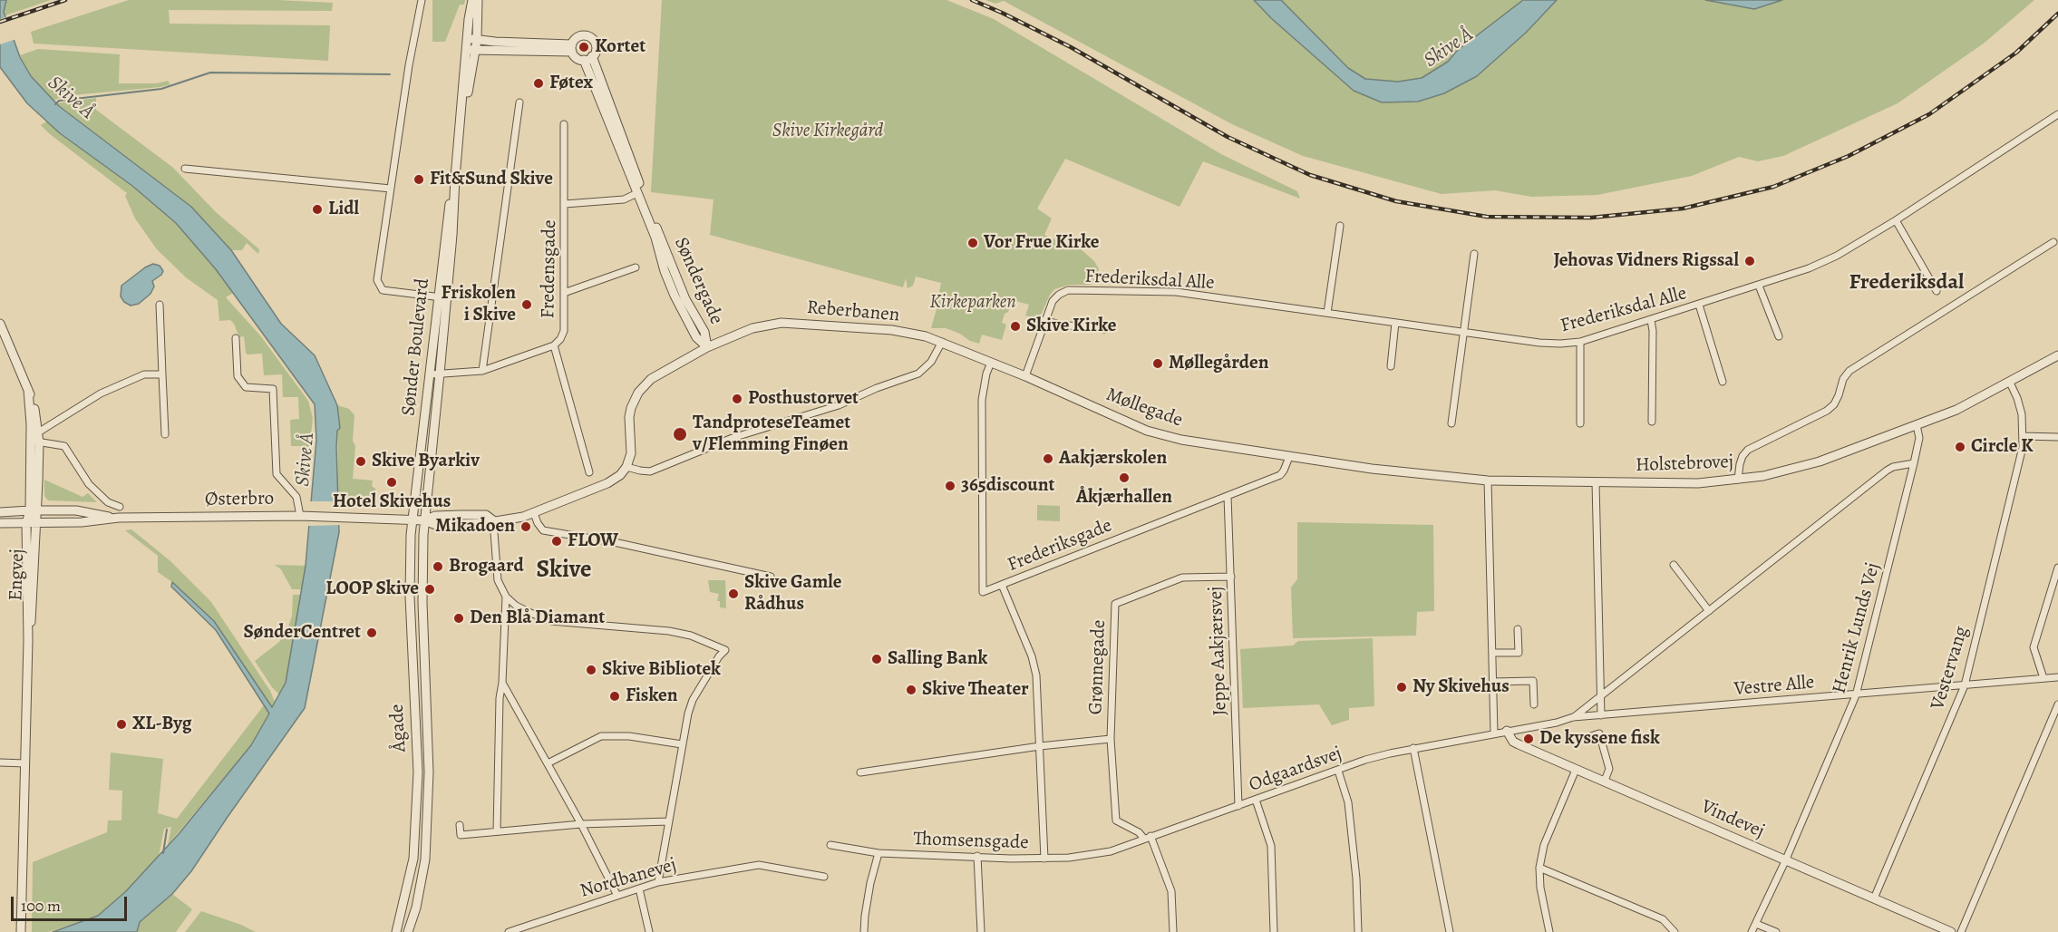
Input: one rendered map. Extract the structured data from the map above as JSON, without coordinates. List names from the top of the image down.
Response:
{
  "streets": {
    "street": [
      "Fredensgade",
      "Frederiksdal Alle",
      "Søndergade",
      "Reberbanen",
      "Sønder Boulevard",
      "Møllegade",
      "Holstebrovej",
      "Østerbro",
      "Frederiksgade",
      "Engvej",
      "Henrik Lunds Vej",
      "Jeppe Aakjærsvej",
      "Grønnegade",
      "Vestervang",
      "Vestre Alle",
      "Ågade",
      "Odgaardsvej",
      "Vindevej",
      "Thomsensgade",
      "Nordbanevej"
    ]
  },
  "crossings": [
    ["Frederiksdal Alle", "Reberbanen"],
    ["Frederiksdal Alle", "Møllegade"],
    ["Søndergade", "Reberbanen"],
    ["Reberbanen", "Møllegade"],
    ["Reberbanen", "Frederiksgade"],
    ["Sønder Boulevard", "Østerbro"],
    ["Sønder Boulevard", "Ågade"],
    ["Møllegade", "Holstebrovej"],
    ["Møllegade", "Frederiksgade"],
    ["Holstebrovej", "Frederiksgade"],
    ["Holstebrovej", "Henrik Lunds Vej"],
    ["Holstebrovej", "Vestervang"],
    ["Østerbro", "Engvej"],
    ["Østerbro", "Ågade"],
    ["Frederiksgade", "Jeppe Aakjærsvej"],
    ["Henrik Lunds Vej", "Vestre Alle"],
    ["Henrik Lunds Vej", "Vindevej"],
    ["Jeppe Aakjærsvej", "Grønnegade"],
    ["Jeppe Aakjærsvej", "Odgaardsvej"],
    ["Grønnegade", "Odgaardsvej"],
    ["Vestervang", "Vestre Alle"],
    ["Vestervang", "Vindevej"],
    ["Vestre Alle", "Odgaardsvej"],
    ["Vestre Alle", "Vindevej"],
    ["Odgaardsvej", "Thomsensgade"]
  ],
  "districts": ["Frederiksdal", "Skive"],
  "water": ["Skive Å"],
  "parks": ["Skive Kirkegård", "Kirkeparken"],
  "places": [
    "Kortet",
    "Føtex",
    "Fit&Sund Skive",
    "Lidl",
    "Vor Frue Kirke",
    "Jehovas Vidners Rigssal",
    "Friskolen i Skive",
    "Skive Kirke",
    "Møllegården",
    "Posthustorvet",
    "TandproteseTeamet v/Flemming Finøen",
    "Circle K",
    "Aakjærskolen",
    "Skive Byarkiv",
    "Åkjærhallen",
    "Hotel Skivehus",
    "365discount",
    "Mikadoen",
    "FLOW",
    "Brogaard",
    "LOOP Skive",
    "Skive Gamle Rådhus",
    "Den Blå Diamant",
    "SønderCentret",
    "Salling Bank",
    "Skive Bibliotek",
    "Ny Skivehus",
    "Skive Theater",
    "Fisken",
    "XL-Byg",
    "De kyssene fisk"
  ],
  "scale_bar": "100 m"
}
